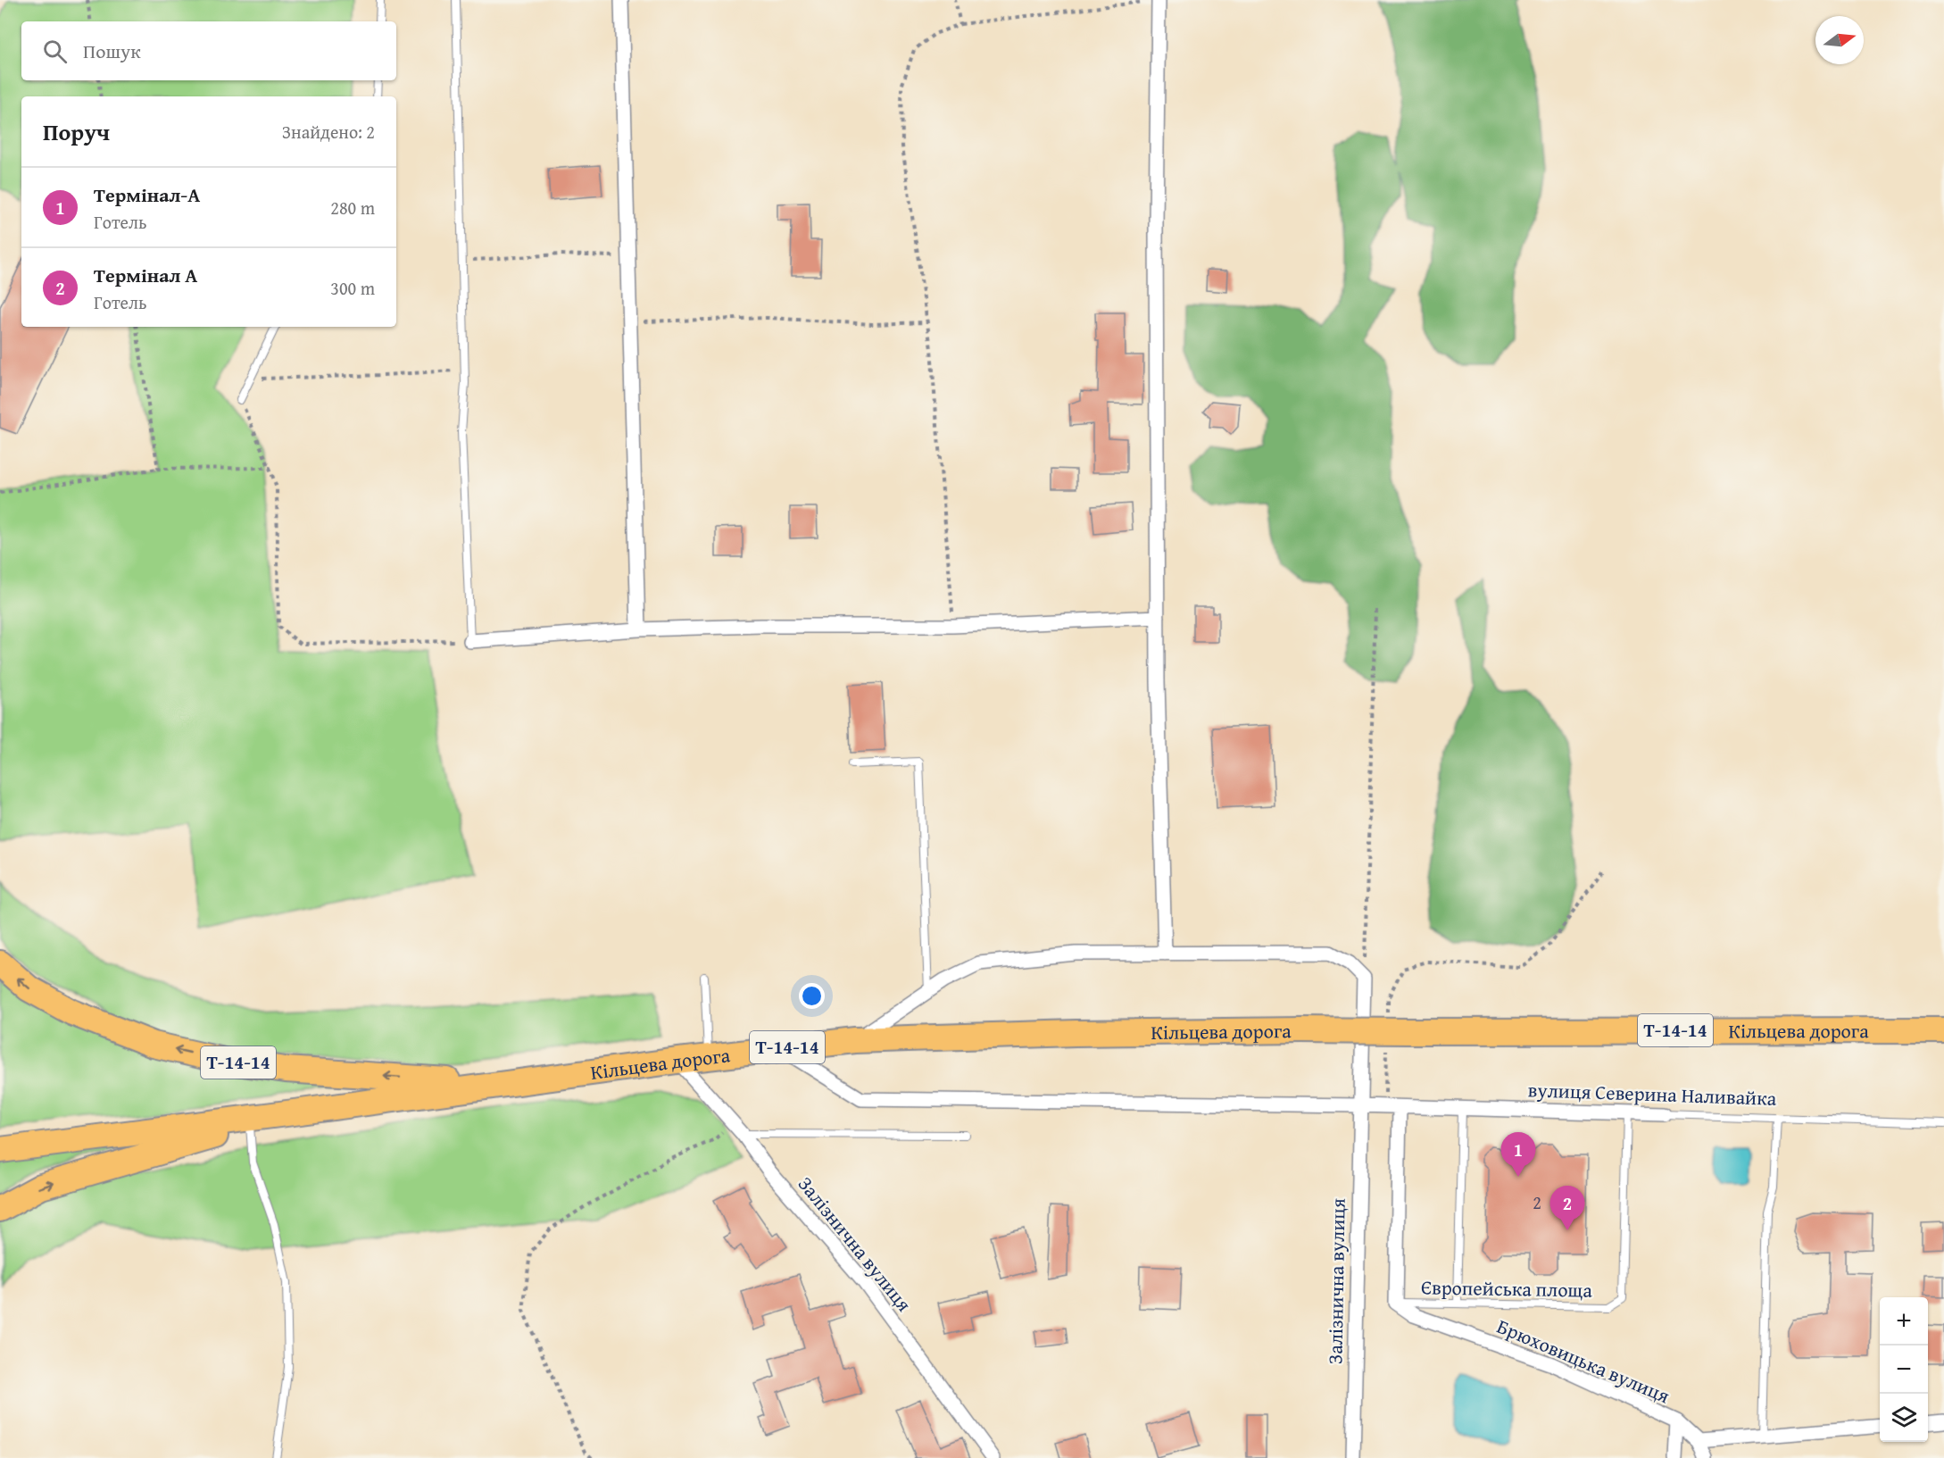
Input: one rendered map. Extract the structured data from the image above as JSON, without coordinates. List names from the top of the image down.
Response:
{
  "streets": {
    "highway": ["Т-14-14", "Кільцева дорога"],
    "street": ["вулиця Северина Наливайка", "Залізнична вулиця", "Брюховицька вулиця"],
    "lane": ["Європейська площа"]
  },
  "crossings": [
    ["Т-14-14", "Кільцева дорога"],
    ["Кільцева дорога", "вулиця Северина Наливайка"],
    ["Кільцева дорога", "Залізнична вулиця"],
    ["вулиця Северина Наливайка", "Залізнична вулиця"],
    ["вулиця Северина Наливайка", "Європейська площа"],
    ["Європейська площа", "Брюховицька вулиця"]
  ],
  "house_numbers": ["2"],
  "north": "right",
  "page": {
    "search": "Пошук",
    "heading": ["Поруч", "Знайдено: 2"],
    "list": [
      {
        "mark": "1",
        "name": "Термінал-А",
        "note": "Готель",
        "value": "280 m"
      },
      {
        "mark": "2",
        "name": "Термінал А",
        "note": "Готель",
        "value": "300 m"
      }
    ],
    "pins": ["1", "2"],
    "map_buttons": ["+", "−"]
  }
}
